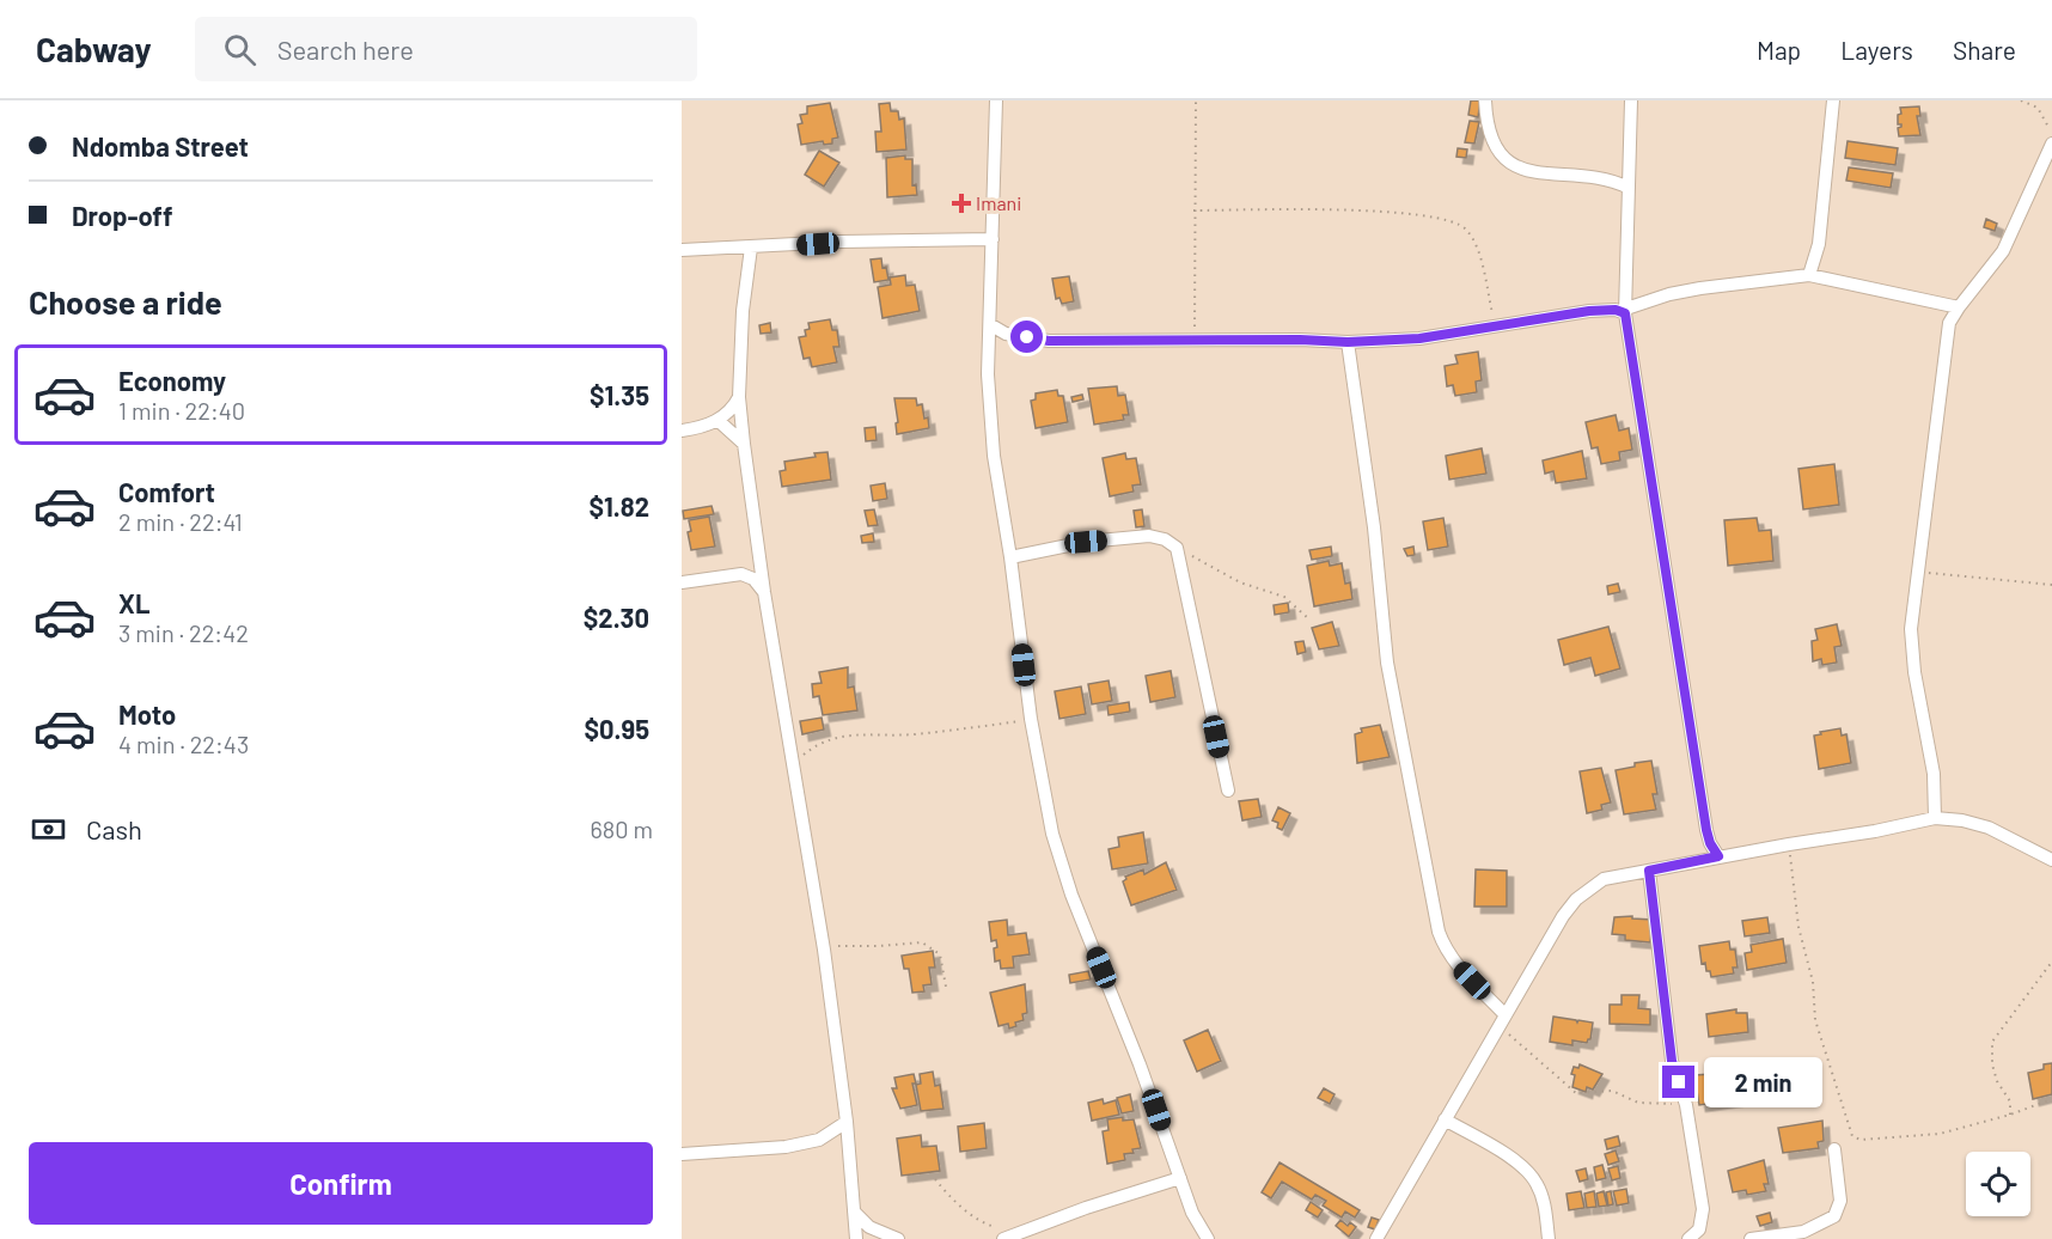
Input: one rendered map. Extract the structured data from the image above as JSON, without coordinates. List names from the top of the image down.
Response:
{
  "places": {
    "health": ["Imani"]
  },
  "page": {
    "header": "Cabway",
    "search": "Search here",
    "nav": ["Map", "Layers", "Share"],
    "banner": ["Ndomba Street", "Drop-off"],
    "heading": "Choose a ride",
    "list": [
      {
        "name": "Economy",
        "note": "1 min · 22:40",
        "value": "$1.35"
      },
      {
        "name": "Comfort",
        "note": "2 min · 22:41",
        "value": "$1.82"
      },
      {
        "name": "XL",
        "note": "3 min · 22:42",
        "value": "$2.30"
      },
      {
        "name": "Moto",
        "note": "4 min · 22:43",
        "value": "$0.95"
      }
    ],
    "pay": ["Cash", "680 m"],
    "bubble": "2 min",
    "buttons": "Confirm"
  }
}
